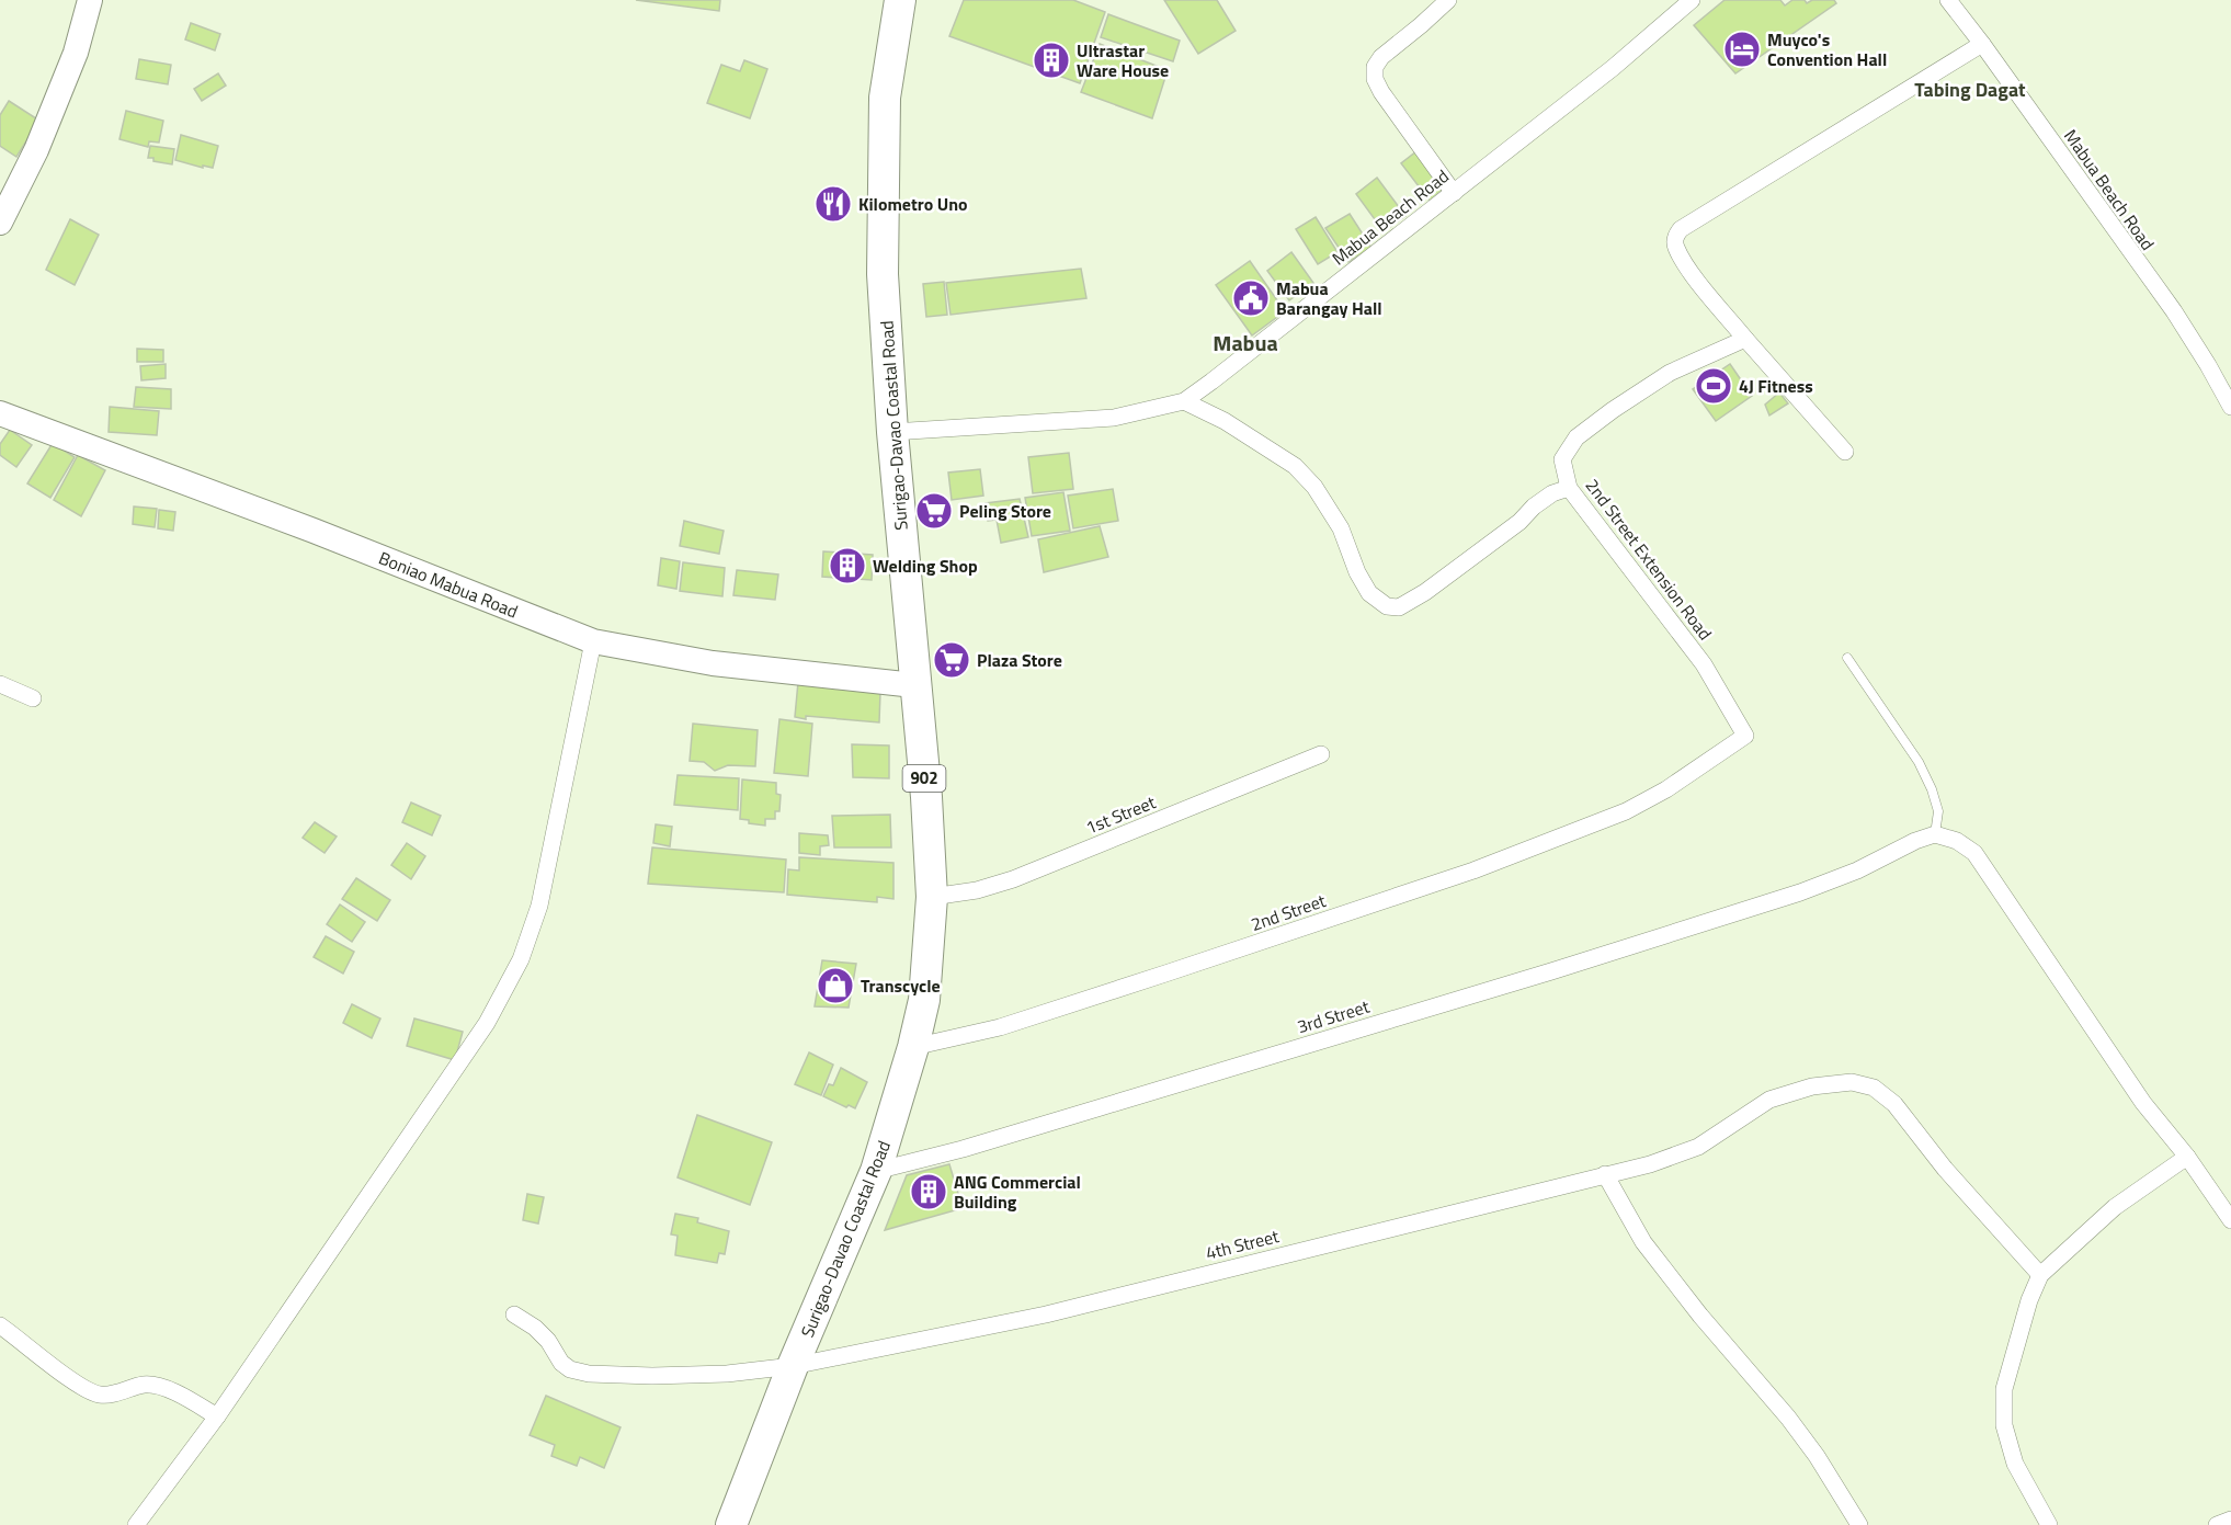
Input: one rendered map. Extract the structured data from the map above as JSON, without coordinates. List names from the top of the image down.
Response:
{
  "streets": {
    "highway": ["Surigao-Davao Coastal Road", "902"],
    "street": [
      "Mabua Beach Road",
      "2nd Street Extension Road",
      "Boniao Mabua Road",
      "1st Street",
      "2nd Street",
      "3rd Street",
      "4th Street"
    ]
  },
  "crossings": [
    ["Mabua Beach Road", "Surigao-Davao Coastal Road"],
    ["Surigao-Davao Coastal Road", "Boniao Mabua Road"],
    ["Surigao-Davao Coastal Road", "1st Street"],
    ["Surigao-Davao Coastal Road", "2nd Street"],
    ["Surigao-Davao Coastal Road", "3rd Street"],
    ["Surigao-Davao Coastal Road", "4th Street"],
    ["2nd Street Extension Road", "2nd Street"]
  ],
  "districts": ["Tabing Dagat", "Mabua"],
  "places": {
    "hotel": ["Muyco's Convention Hall"],
    "building": ["Ultrastar Ware House", "Welding Shop", "ANG Commercial Building"],
    "restaurant": ["Kilometro Uno"],
    "public building": ["Mabua Barangay Hall"],
    "sports": ["4J Fitness"],
    "supermarket": ["Peling Store", "Plaza Store"],
    "shop": ["Transcycle"]
  }
}
